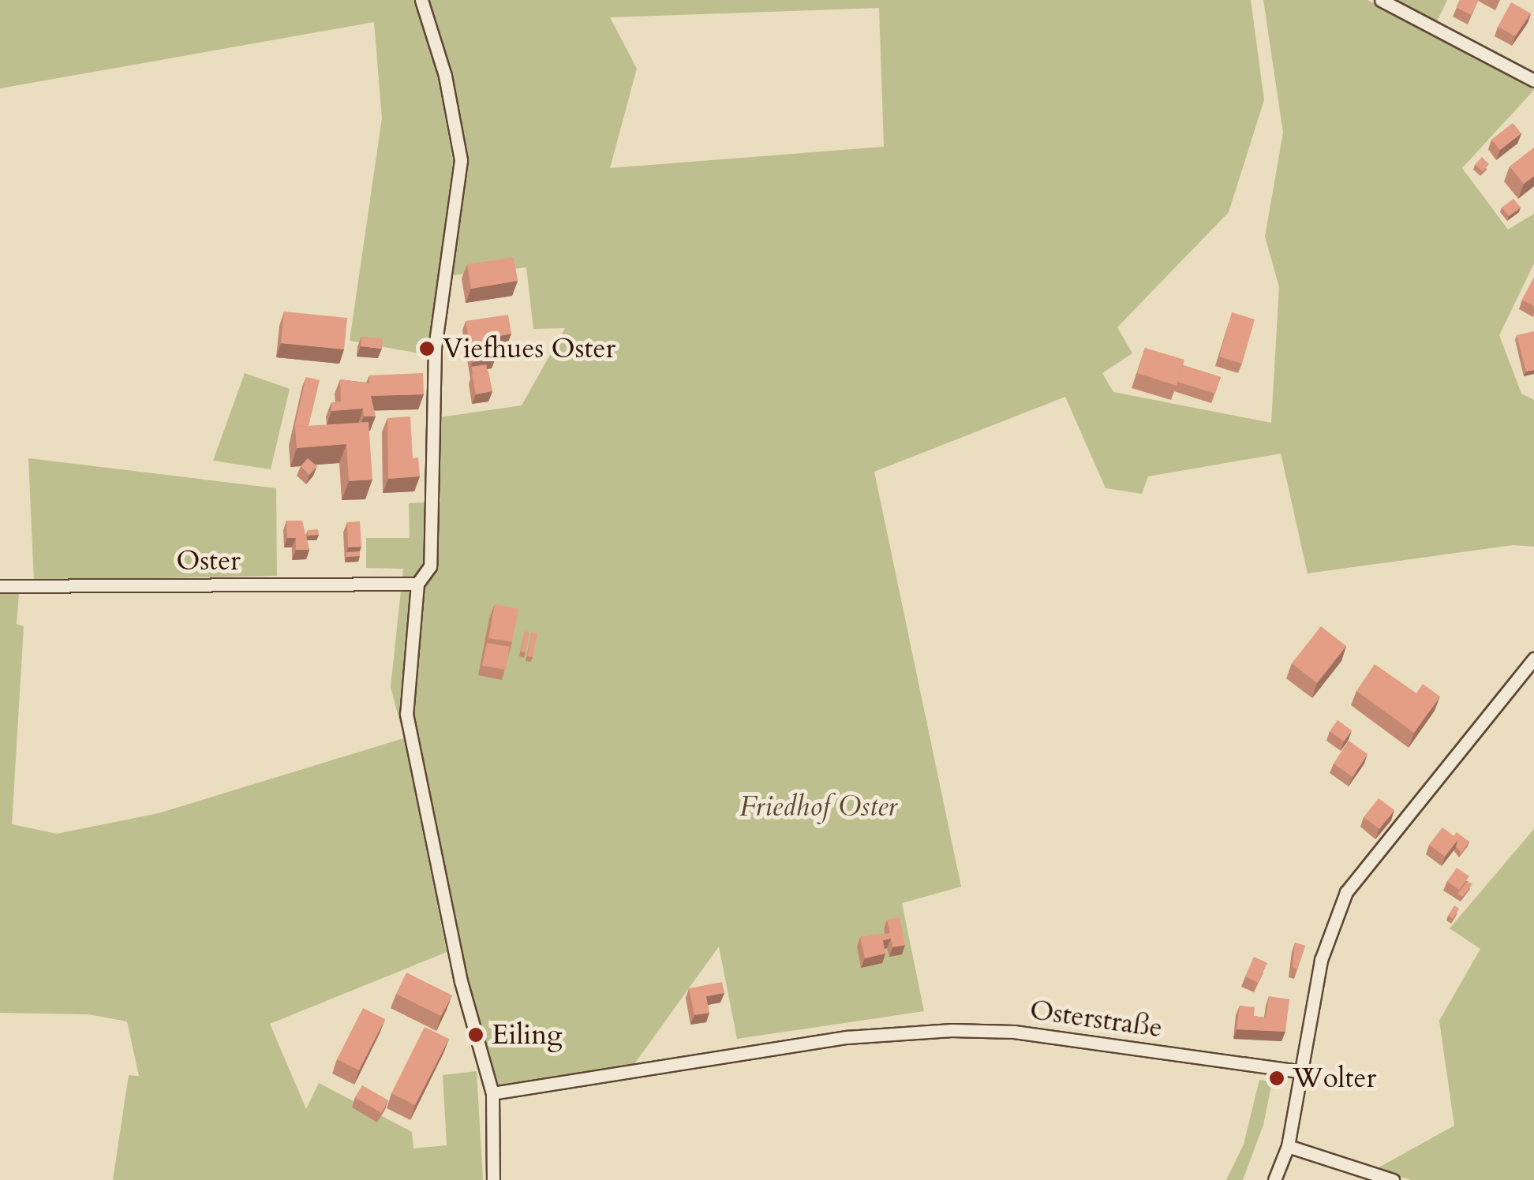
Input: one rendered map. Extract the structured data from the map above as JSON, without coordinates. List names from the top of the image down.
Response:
{
  "streets": {
    "street": ["Oster", "Osterstraße"]
  },
  "parks": ["Friedhof Oster"],
  "places": ["Viefhues Oster", "Eiling", "Wolter"]
}
